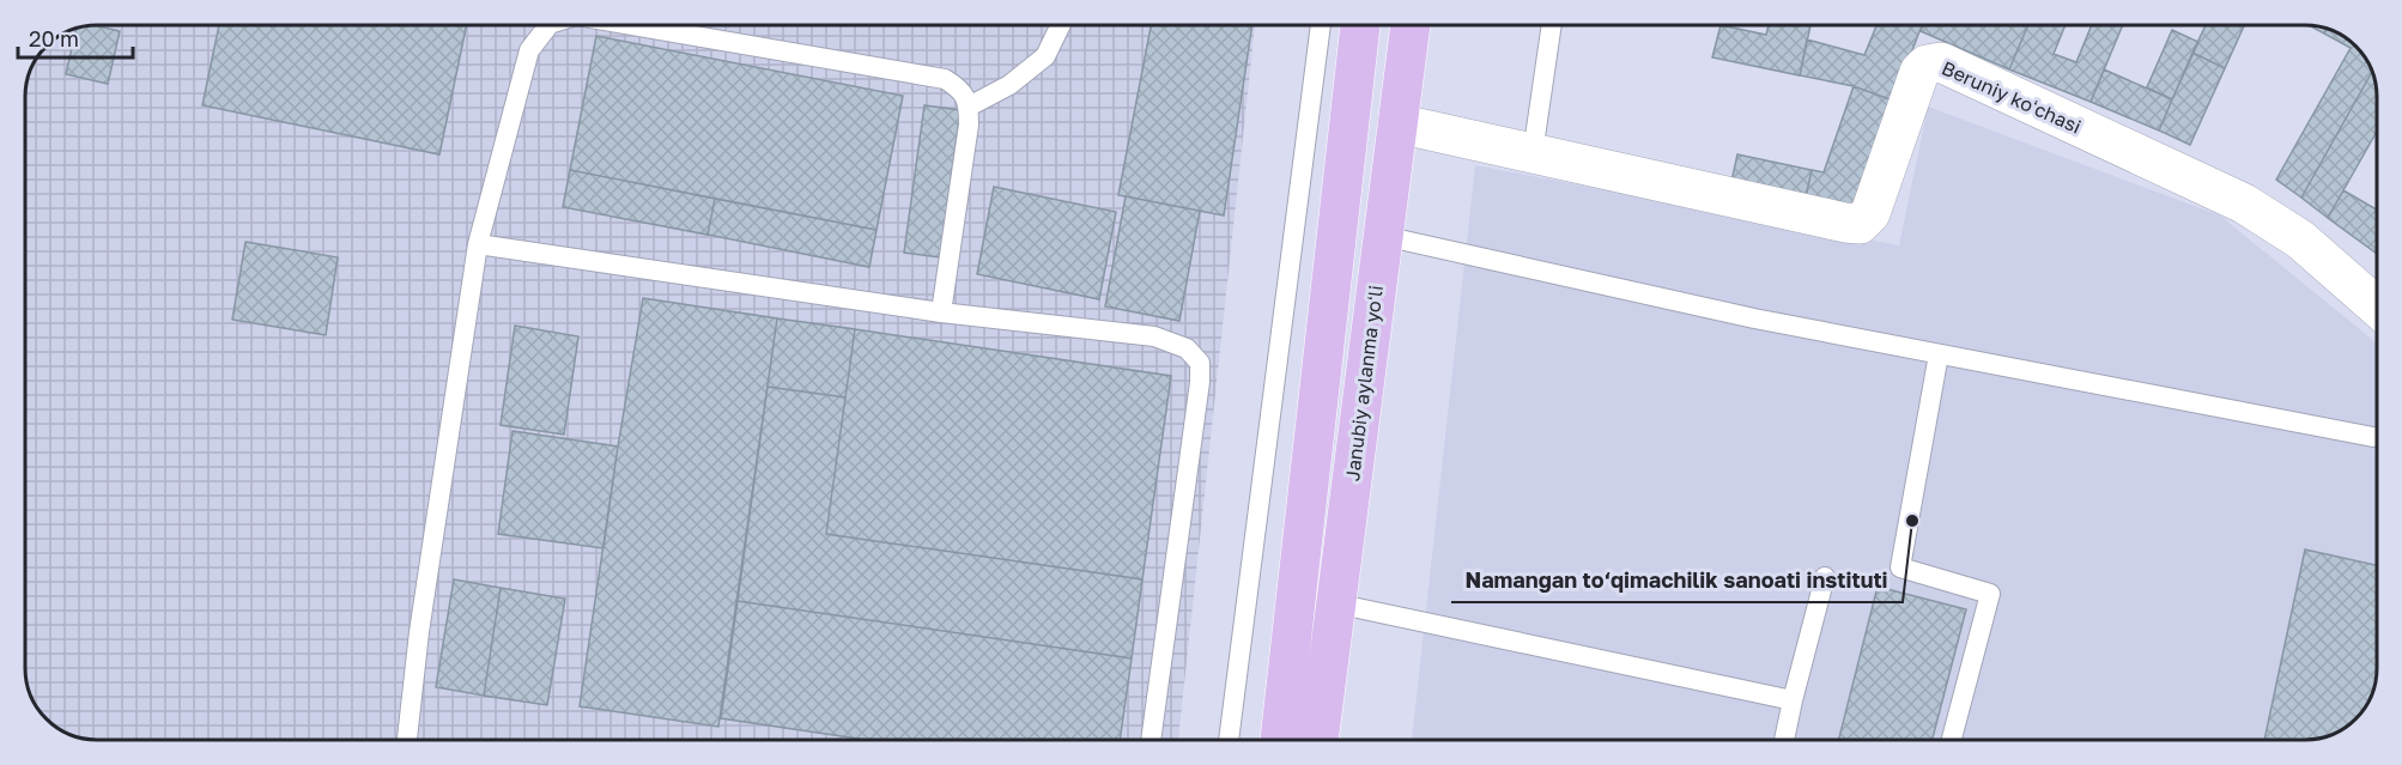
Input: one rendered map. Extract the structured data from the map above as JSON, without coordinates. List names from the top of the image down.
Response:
{
  "streets": {
    "highway": ["Janubiy aylanma yoʻli"],
    "street": ["Beruniy koʻchasi"]
  },
  "crossings": [
    ["Beruniy koʻchasi", "Janubiy aylanma yoʻli"]
  ],
  "places": ["Namangan to‘qimachilik sanoati instituti"],
  "scale_bar": "20 m"
}
